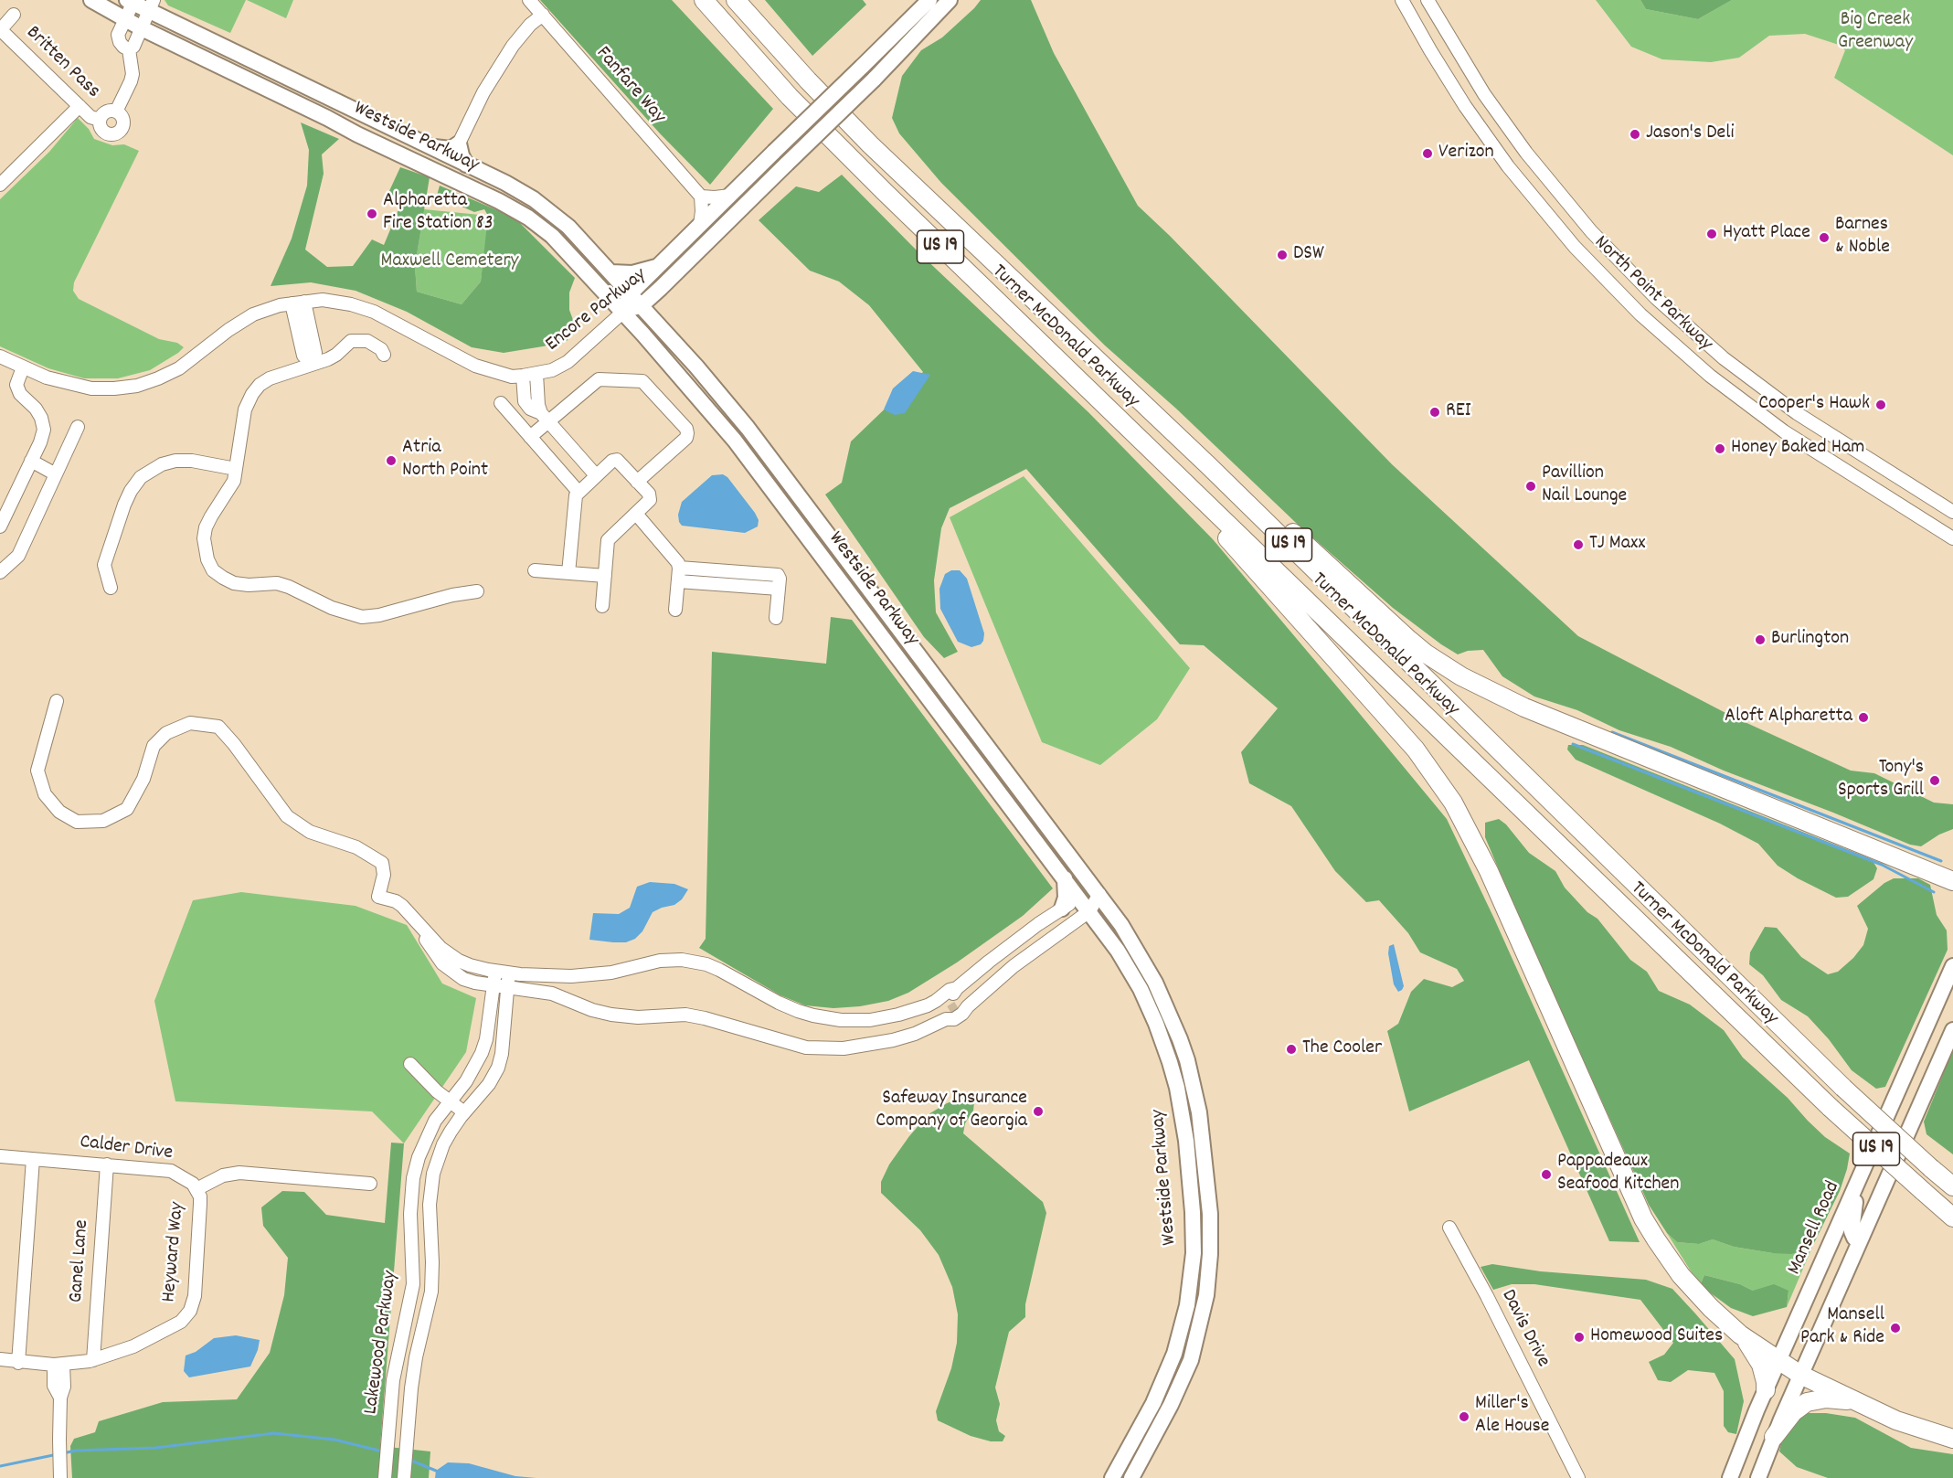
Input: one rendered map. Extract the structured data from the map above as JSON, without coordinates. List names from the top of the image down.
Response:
{
  "streets": {
    "highway": ["US 19", "Turner McDonald Parkway"],
    "main road": ["Westside Parkway", "Encore Parkway", "Mansell Road"],
    "street": [
      "Britten Pass",
      "Fanfare Way",
      "North Point Parkway",
      "Calder Drive",
      "Heyward Way",
      "Ganel Lane",
      "Davis Drive",
      "Lakewood Parkway"
    ]
  },
  "crossings": [
    ["Westside Parkway", "Encore Parkway"],
    ["Calder Drive", "Heyward Way"],
    ["Calder Drive", "Ganel Lane"],
    ["Heyward Way", "Ganel Lane"]
  ],
  "parks": ["Big Creek Greenway", "Maxwell Cemetery"],
  "places": [
    "Jason's Deli",
    "Verizon",
    "Alpharetta Fire Station 83",
    "Hyatt Place",
    "Barnes & Noble",
    "DSW",
    "Cooper's Hawk",
    "REI",
    "Honey Baked Ham",
    "Atria North Point",
    "Pavillion Nail Lounge",
    "TJ Maxx",
    "Burlington",
    "Aloft Alpharetta",
    "Tony's Sports Grill",
    "The Cooler",
    "Safeway Insurance Company of Georgia",
    "Pappadeaux Seafood Kitchen",
    "Mansell Park & Ride",
    "Homewood Suites",
    "Miller's Ale House"
  ]
}
